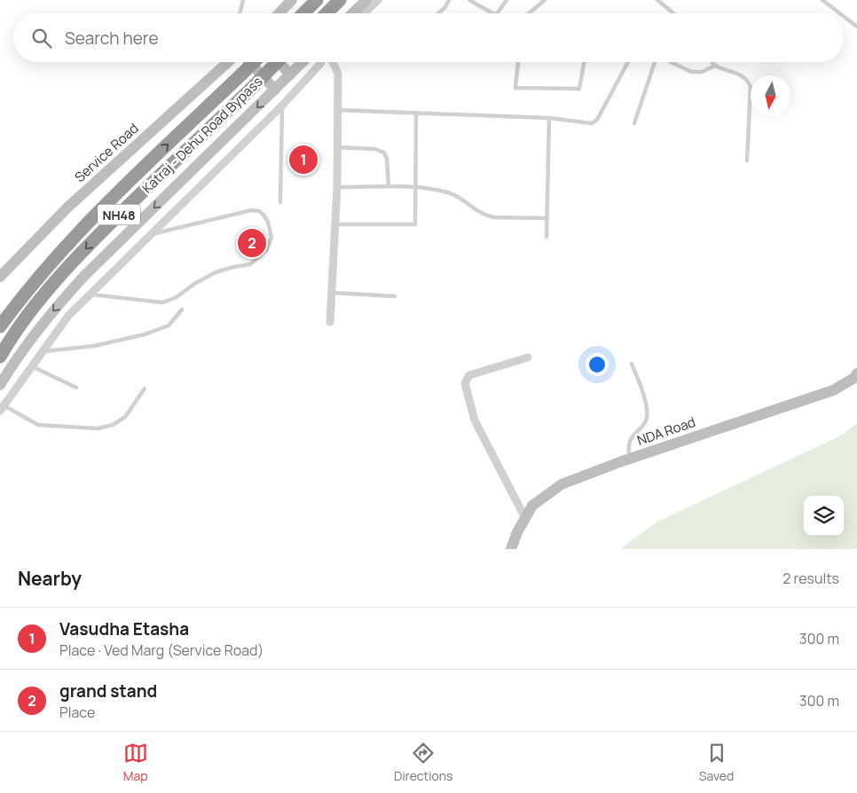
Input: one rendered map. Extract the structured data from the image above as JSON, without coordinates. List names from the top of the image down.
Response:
{
  "streets": {
    "highway": ["Katraj - Dehu Road Bypass", "NH48"],
    "street": ["Service Road", "NDA Road"]
  },
  "north": "bottom",
  "page": {
    "search": "Search here",
    "pins": ["1", "2"],
    "heading": ["Nearby", "2 results"],
    "list": [
      {
        "mark": "1",
        "name": "Vasudha Etasha",
        "note": "Place · Ved Marg (Service Road)",
        "value": "300 m"
      },
      {
        "mark": "2",
        "name": "grand stand",
        "note": "Place",
        "value": "300 m"
      }
    ],
    "nav": ["Map", "Directions", "Saved"]
  }
}
